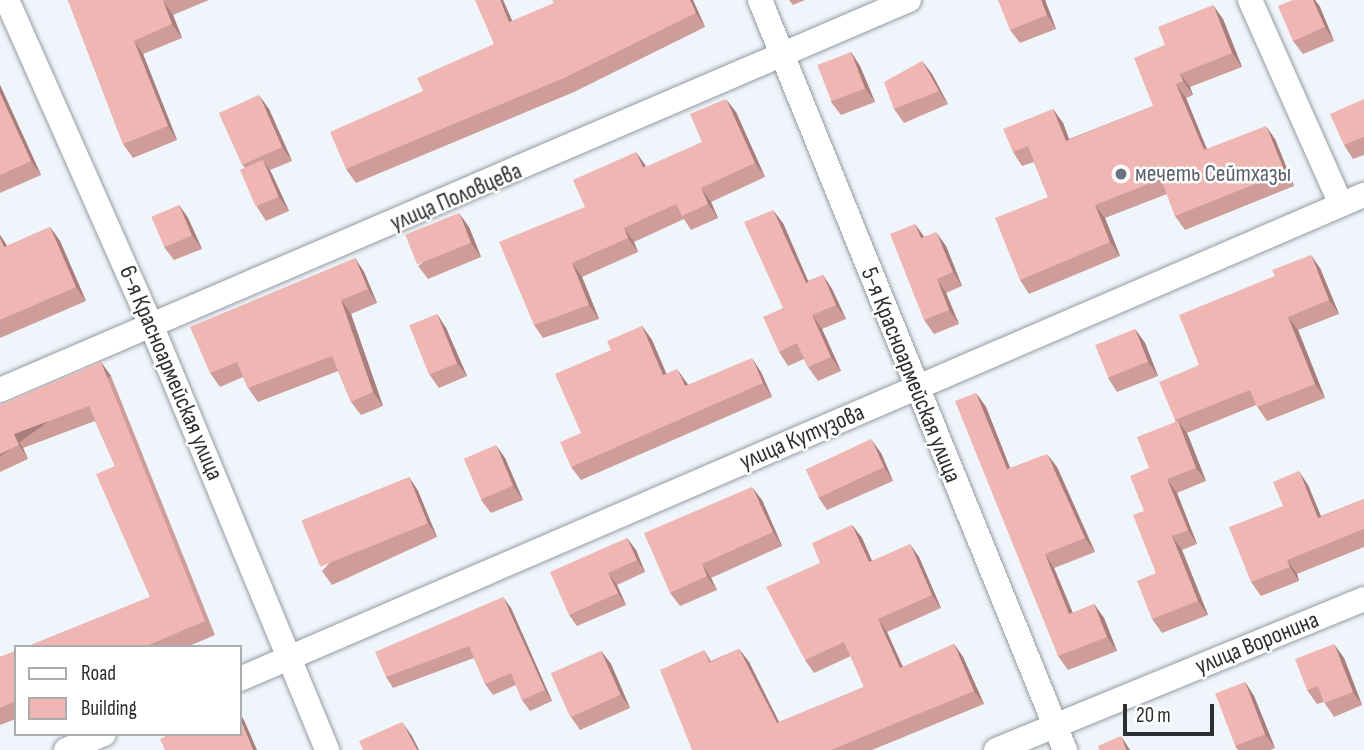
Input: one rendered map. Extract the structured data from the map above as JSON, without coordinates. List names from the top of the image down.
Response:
{
  "streets": {
    "street": [
      "улица Половцева",
      "6-я Красноармейская улица",
      "5-я Красноармейская улица",
      "улица Кутузова",
      "улица Воронина"
    ]
  },
  "crossings": [
    ["улица Половцева", "6-я Красноармейская улица"],
    ["улица Половцева", "5-я Красноармейская улица"],
    ["6-я Красноармейская улица", "улица Кутузова"],
    ["5-я Красноармейская улица", "улица Кутузова"],
    ["5-я Красноармейская улица", "улица Воронина"]
  ],
  "places": ["мечеть Сейтхазы"],
  "legend": ["Road", "Building"],
  "scale_bar": "20 m"
}
